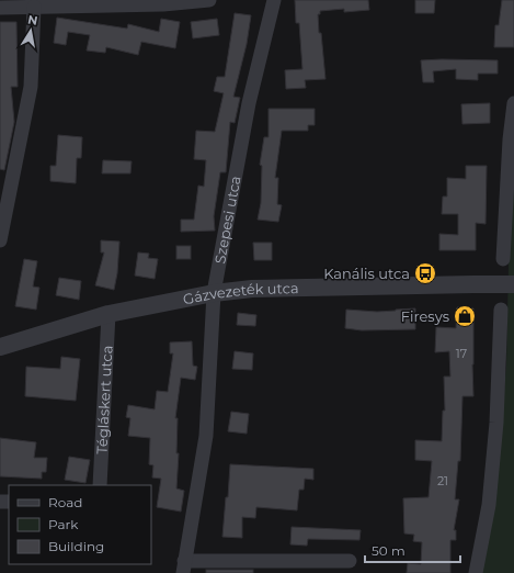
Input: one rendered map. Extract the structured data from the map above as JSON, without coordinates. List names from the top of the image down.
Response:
{
  "streets": {
    "street": ["Szepesi utca", "Gázvezeték utca", "Tégláskert utca"]
  },
  "crossings": [
    ["Szepesi utca", "Gázvezeték utca"],
    ["Gázvezeték utca", "Tégláskert utca"]
  ],
  "places": {
    "bus stop": ["Kanális utca"],
    "shop": ["Firesys"]
  },
  "house_numbers": ["17", "21"],
  "legend": ["Road", "Park", "Building"],
  "scale_bar": "50 m",
  "north": "top"
}
